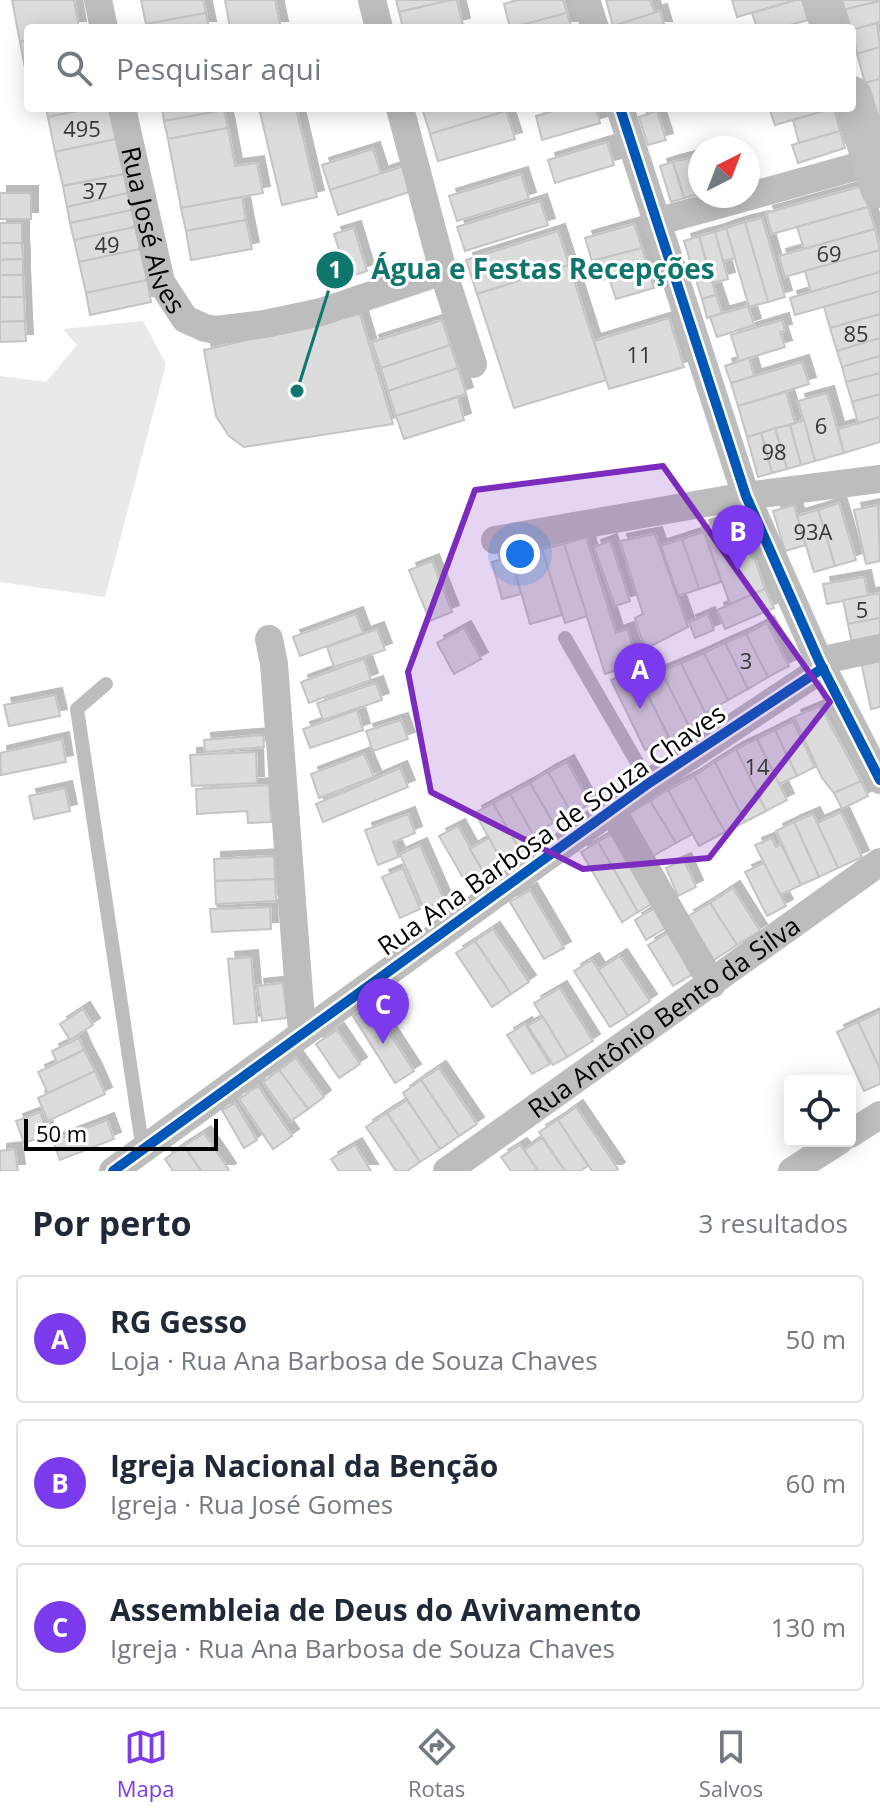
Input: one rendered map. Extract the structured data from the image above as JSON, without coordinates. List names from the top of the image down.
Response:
{
  "streets": {
    "street": ["Rua José Alves", "Rua Ana Barbosa de Souza Chaves", "Rua Antônio Bento da Silva"]
  },
  "places": ["Água e Festas Recepções"],
  "house_numbers": [
    "495",
    "37",
    "49",
    "69",
    "85",
    "11",
    "6",
    "98",
    "93A",
    "5",
    "3",
    "14"
  ],
  "scale_bar": "50 m",
  "north": "top right",
  "page": {
    "search": "Pesquisar aqui",
    "pins": ["B", "A", "C"],
    "scale": "50 m",
    "heading": ["Por perto", "3 resultados"],
    "list": [
      {
        "mark": "A",
        "name": "RG Gesso",
        "note": "Loja · Rua Ana Barbosa de Souza Chaves",
        "value": "50 m"
      },
      {
        "mark": "B",
        "name": "Igreja Nacional da Benção",
        "note": "Igreja · Rua José Gomes",
        "value": "60 m"
      },
      {
        "mark": "C",
        "name": "Assembleia de Deus do Avivamento",
        "note": "Igreja · Rua Ana Barbosa de Souza Chaves",
        "value": "130 m"
      }
    ],
    "nav": ["Mapa", "Rotas", "Salvos"]
  }
}
